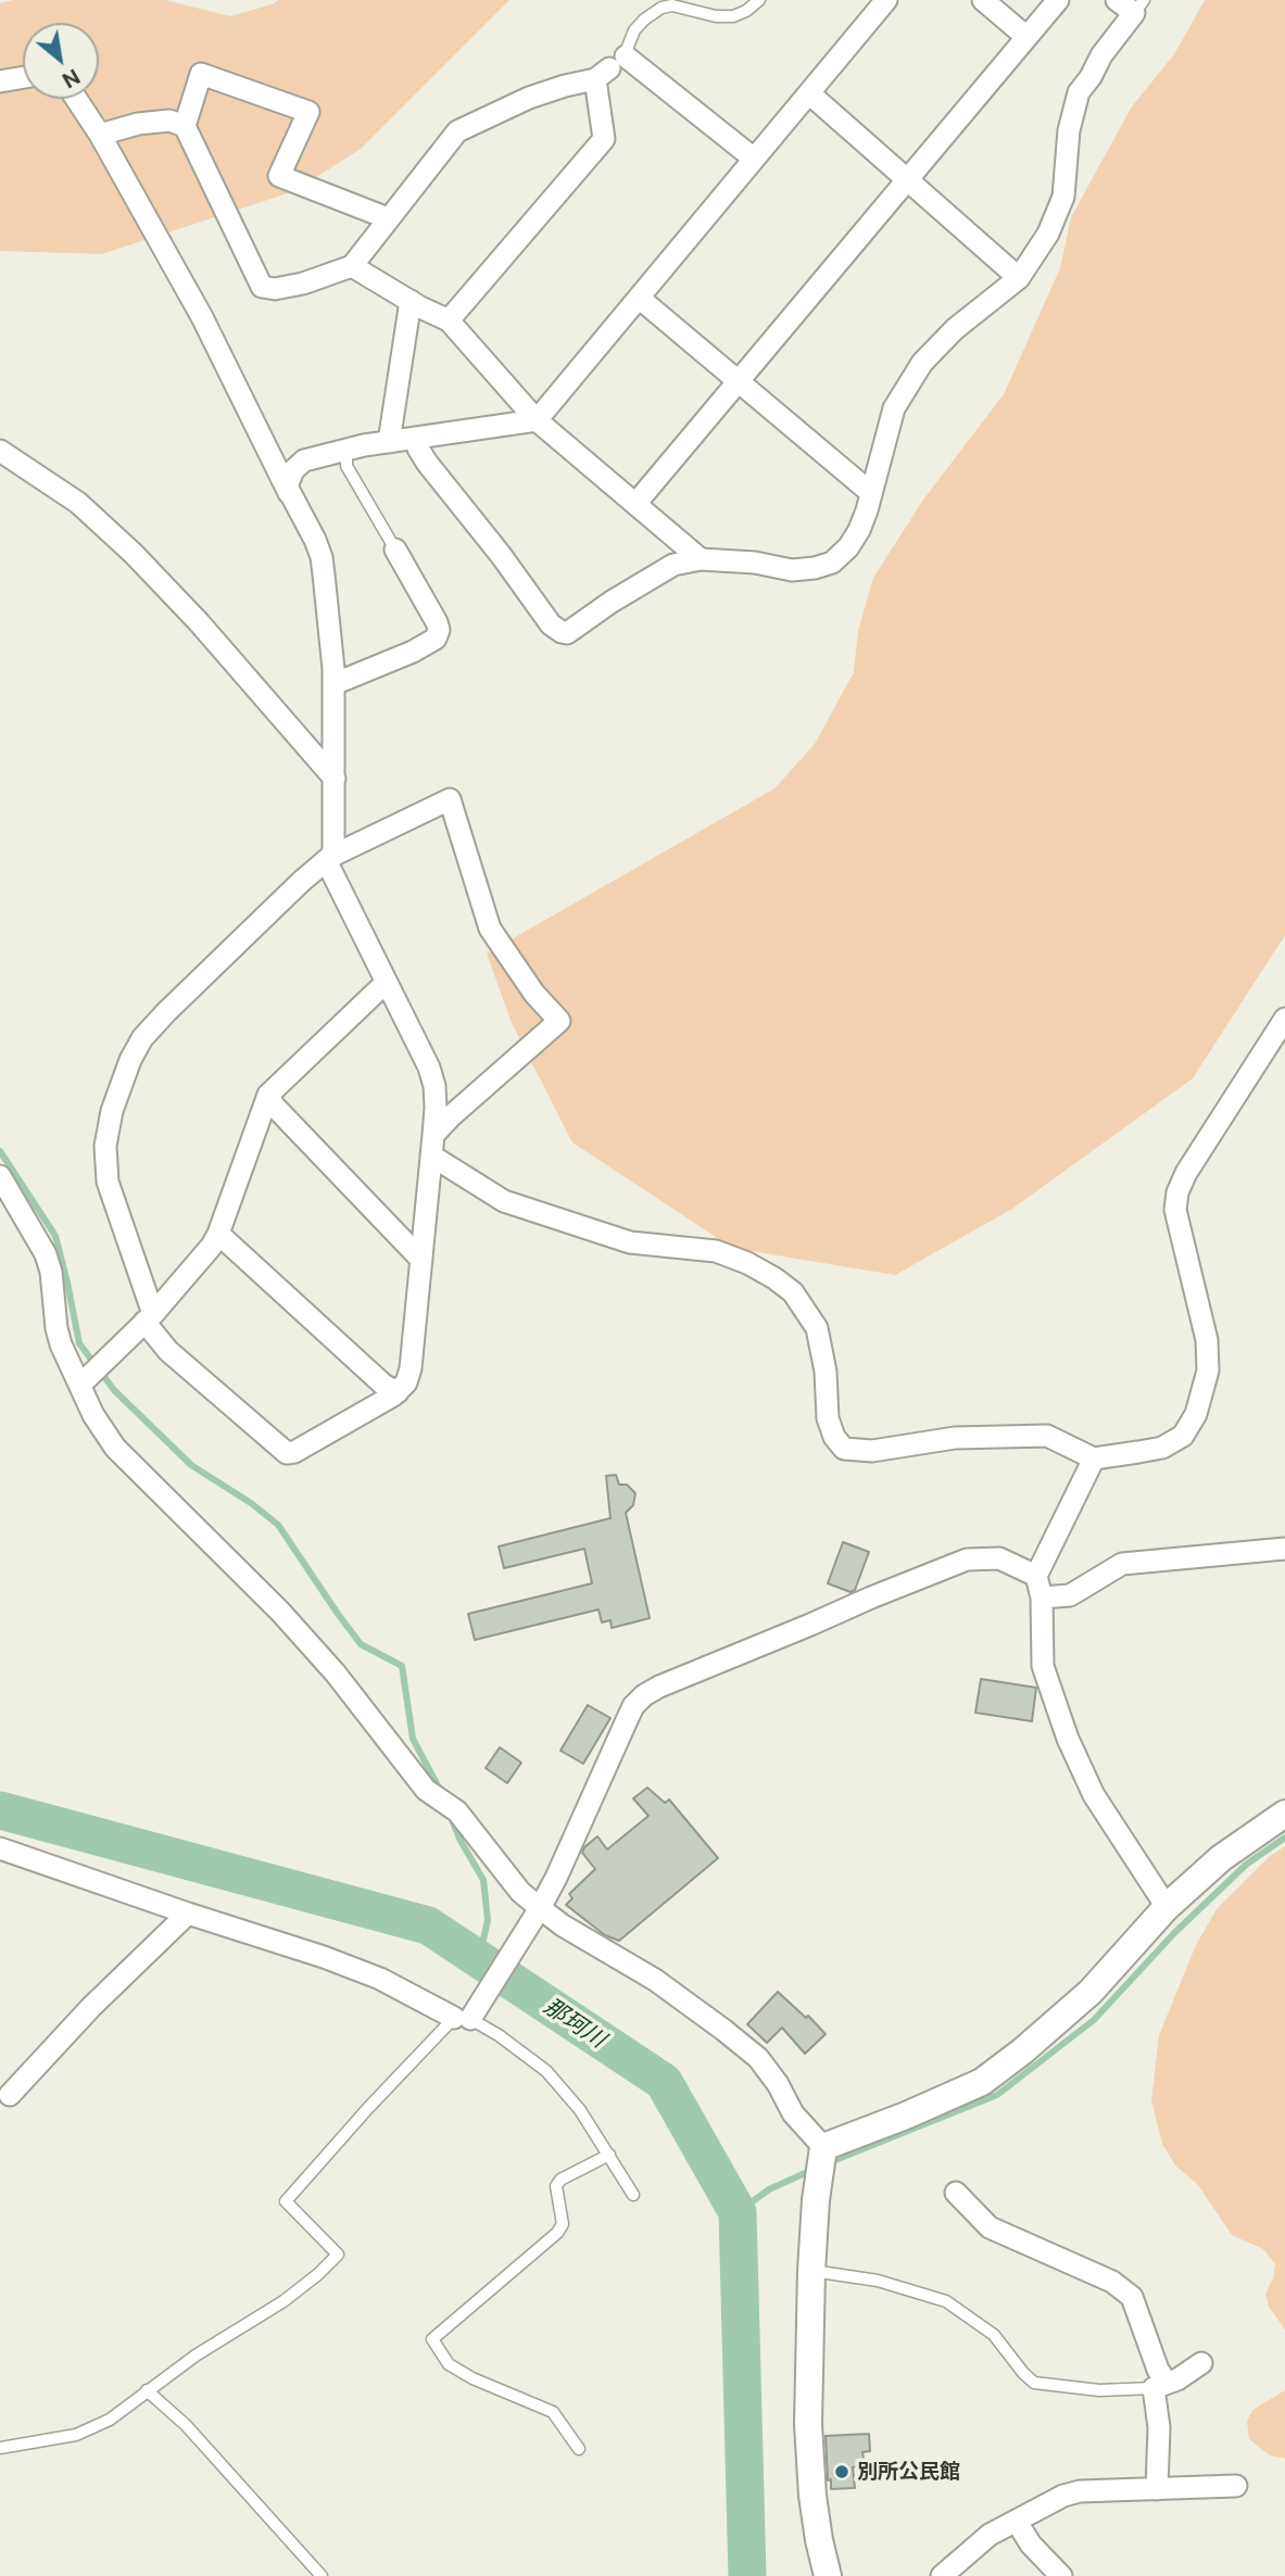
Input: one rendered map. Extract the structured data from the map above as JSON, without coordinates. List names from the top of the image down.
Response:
{
  "water": ["那珂川"],
  "places": ["別所公民館"],
  "north": "bottom right"
}
